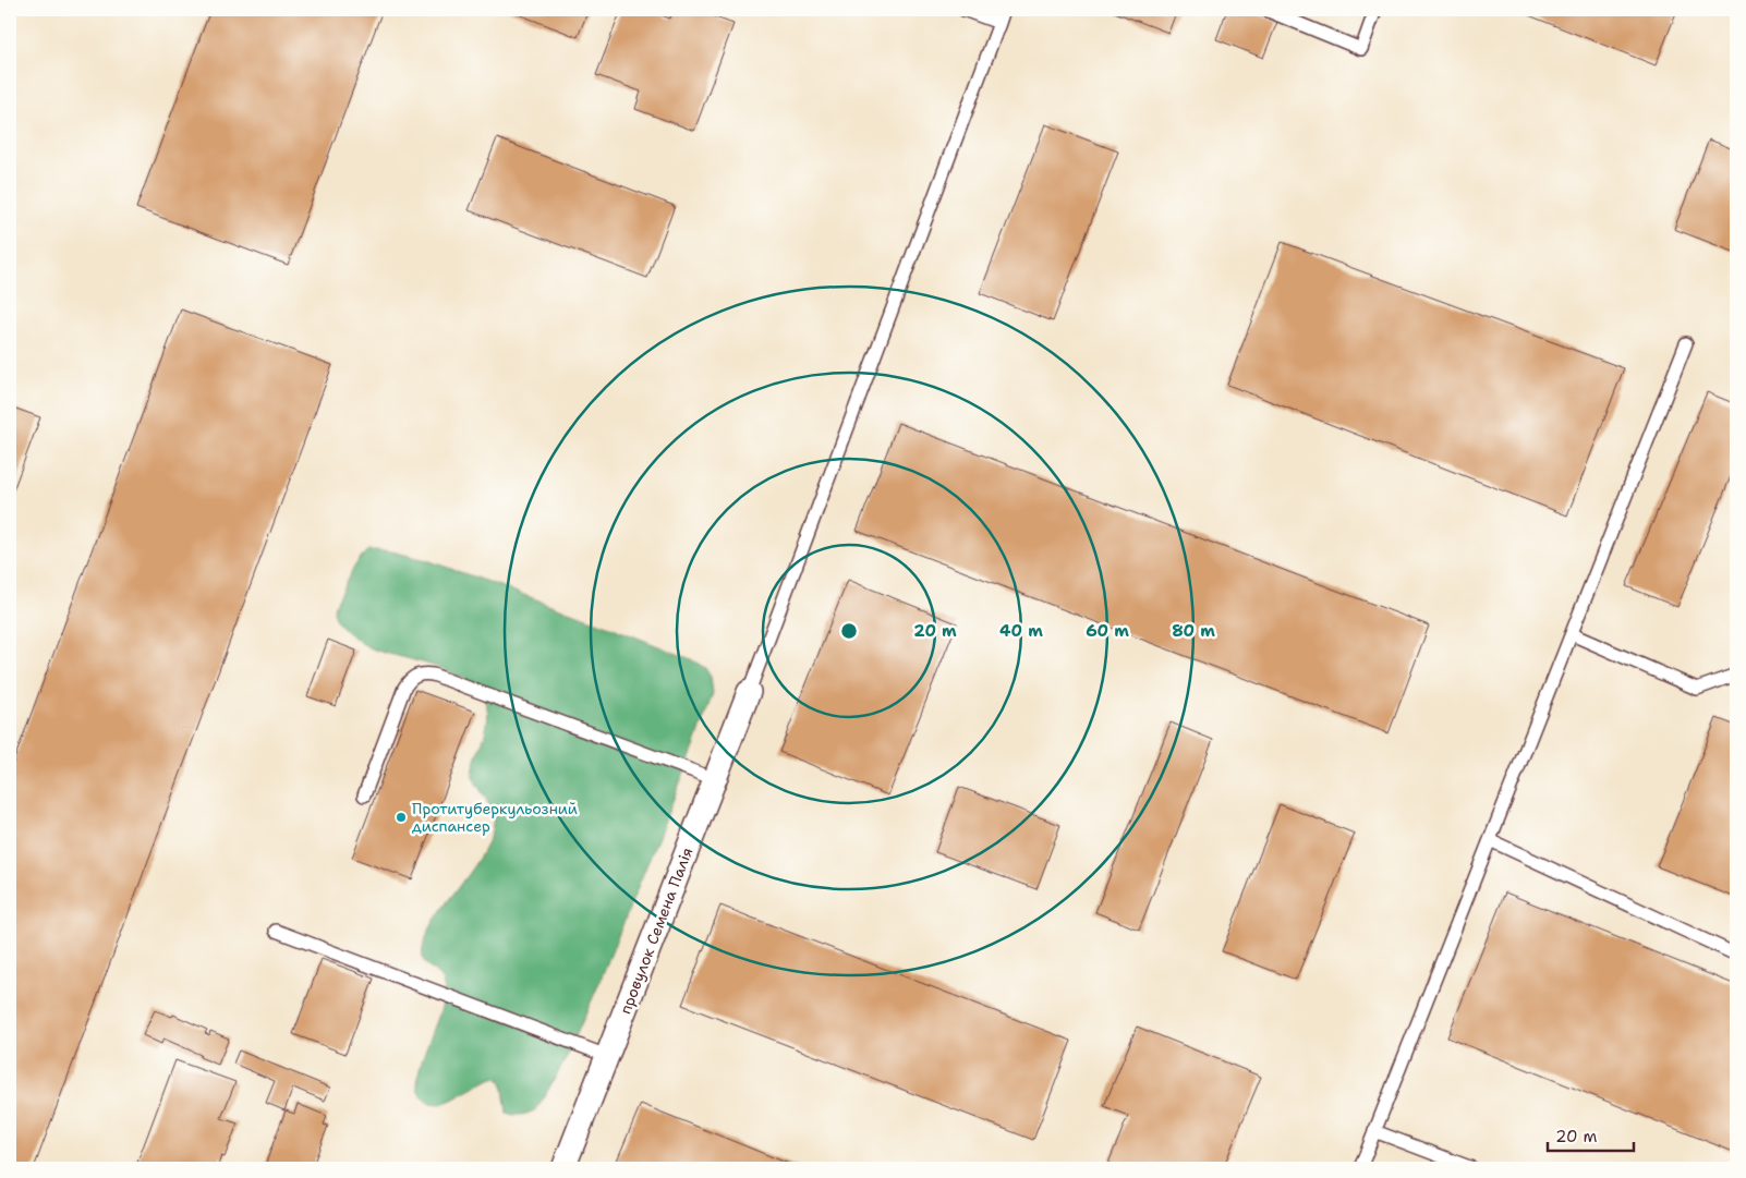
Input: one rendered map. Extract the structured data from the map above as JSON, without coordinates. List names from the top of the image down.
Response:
{
  "streets": {
    "street": ["провулок Семена Палія"]
  },
  "places": ["Протитуберкульозний диспансер"],
  "scale_bar": "20 m",
  "rings": [
    "20 m",
    "40 m",
    "60 m",
    "80 m"
  ]
}
